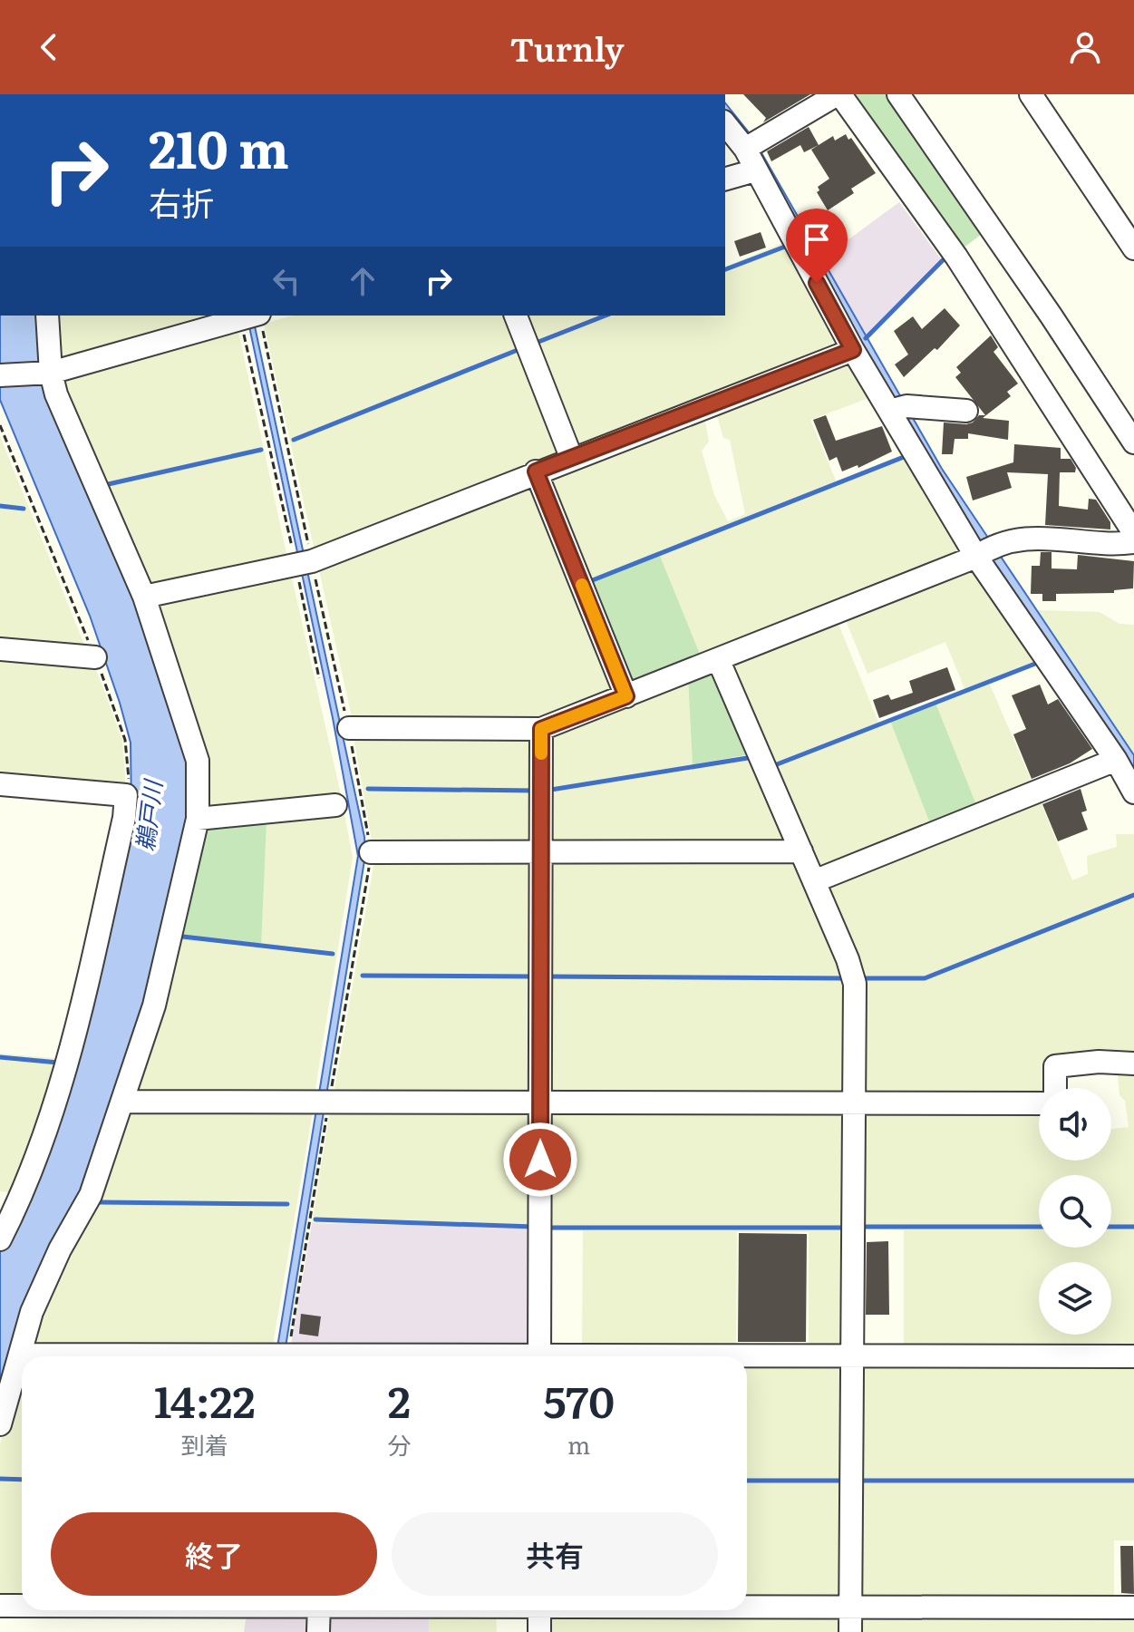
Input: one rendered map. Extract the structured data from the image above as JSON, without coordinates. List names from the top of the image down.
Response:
{
  "water": ["鵜戸川"],
  "page": {
    "header": "Turnly",
    "turn": ["210 m", "右折"],
    "eta": [
      "14:22",
      "到着",
      "2",
      "分",
      "570",
      "m"
    ],
    "buttons": ["終了", "共有"]
  }
}
